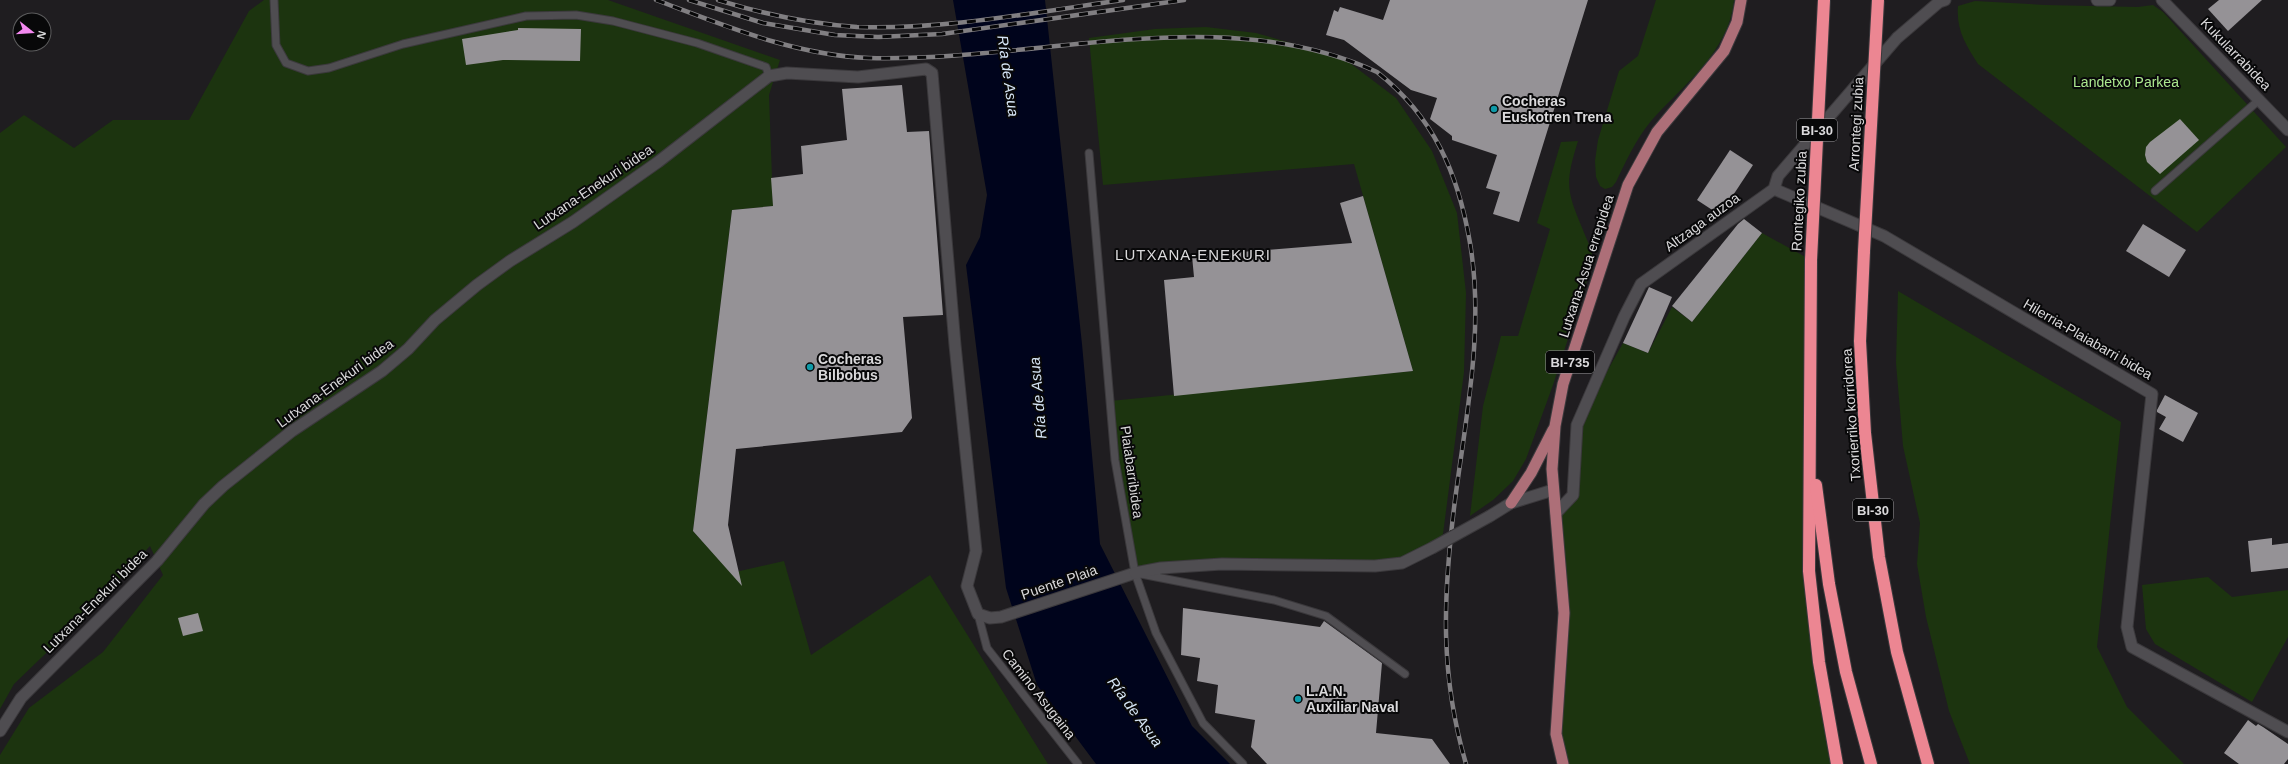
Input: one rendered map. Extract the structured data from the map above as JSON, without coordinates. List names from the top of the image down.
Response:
{
  "streets": {
    "highway": [
      "Arrontegi zubia",
      "BI-30",
      "Rontegiko zubia",
      "Txorierriko korridorea"
    ],
    "main road": ["Lutxana-Asua errepidea", "BI-735"],
    "street": [
      "Kukularrabidea",
      "Lutxana-Enekuri bidea",
      "Altzaga auzoa",
      "Hilerria-Plaiabarri bidea",
      "Puente Plaia"
    ],
    "lane": ["Plaiabarribidea", "Camino Asugaina"]
  },
  "crossings": [
    ["Arrontegi zubia", "Txorierriko korridorea"],
    ["BI-30", "Rontegiko zubia"],
    ["Altzaga auzoa", "Lutxana-Asua errepidea"],
    ["Altzaga auzoa", "Hilerria-Plaiabarri bidea"],
    ["Lutxana-Asua errepidea", "Puente Plaia"],
    ["Plaiabarribidea", "Puente Plaia"],
    ["Puente Plaia", "Camino Asugaina"]
  ],
  "districts": ["LUTXANA-ENEKURI"],
  "water": ["Ría de Asua"],
  "parks": ["Landetxo Parkea"],
  "places": ["Cocheras Euskotren Trena", "Cocheras Bilbobus", "L.A.N. Auxiliar Naval"],
  "north": "right"
}
